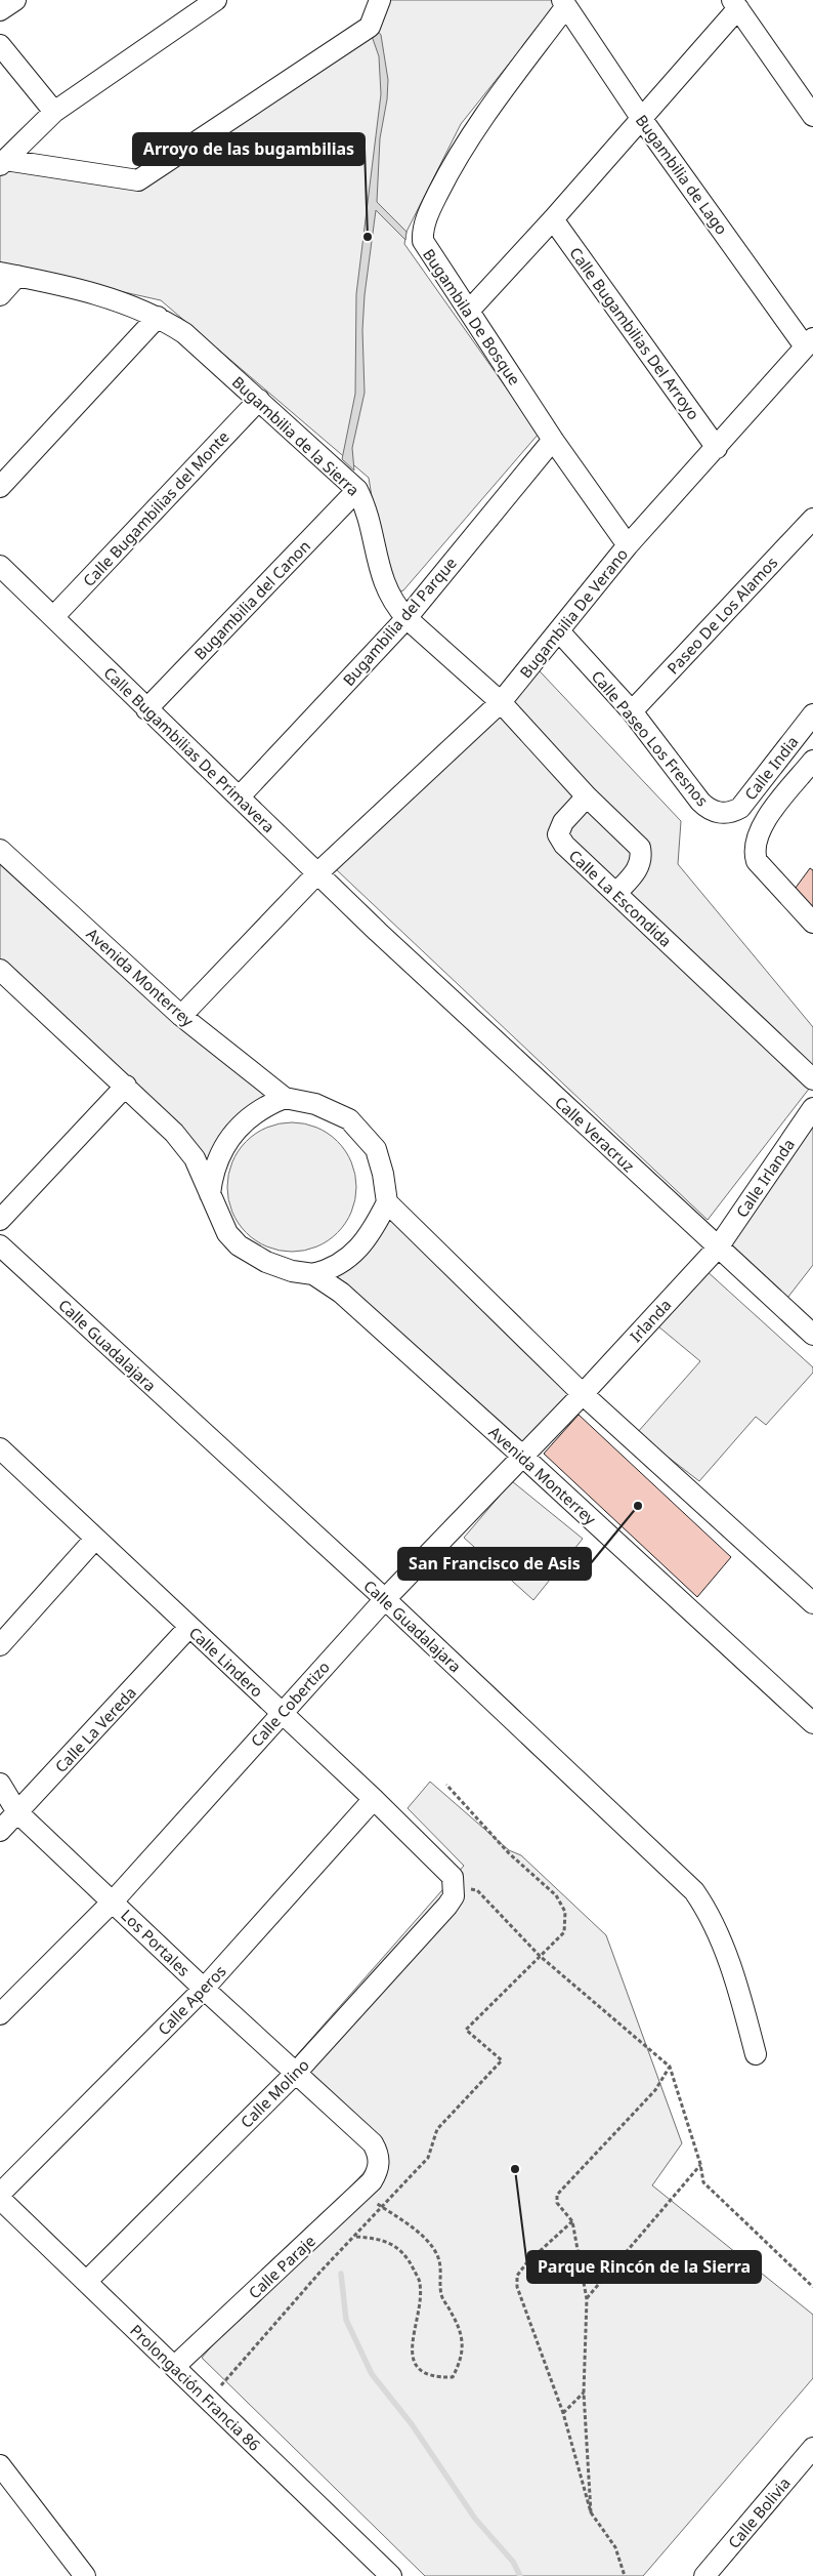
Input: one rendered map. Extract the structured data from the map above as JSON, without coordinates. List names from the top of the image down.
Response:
{
  "streets": {
    "street": [
      "Bugambilia de Lago",
      "Bugambila De Bosque",
      "Calle Bugambilias Del Arroyo",
      "Bugambilia de la Sierra",
      "Calle Bugambilias del Monte",
      "Bugambilia del Canon",
      "Bugambilia De Verano",
      "Paseo De Los Alamos",
      "Bugambilia del Parque",
      "Calle Paseo Los Fresnos",
      "Calle Bugambilias De Primavera",
      "Calle India",
      "Calle La Escondida",
      "Avenida Monterrey",
      "Calle Veracruz",
      "Calle Irlanda",
      "Irlanda",
      "Calle Guadalajara",
      "Calle Lindero",
      "Calle Cobertizo",
      "Calle La Vereda",
      "Los Portales",
      "Calle Aperos",
      "Calle Molino",
      "Calle Paraje",
      "Prolongación Francia 86",
      "Calle Bolivia"
    ]
  },
  "crossings": [
    ["Bugambilia de Lago", "Bugambila De Bosque"],
    ["Bugambilia de Lago", "Bugambilia De Verano"],
    ["Bugambila De Bosque", "Bugambilia De Verano"],
    ["Bugambila De Bosque", "Bugambilia del Parque"],
    ["Calle Bugambilias Del Arroyo", "Bugambilia De Verano"],
    ["Bugambilia de la Sierra", "Calle Bugambilias del Monte"],
    ["Bugambilia de la Sierra", "Bugambilia del Canon"],
    ["Bugambilia de la Sierra", "Bugambilia De Verano"],
    ["Bugambilia de la Sierra", "Bugambilia del Parque"],
    ["Calle Bugambilias del Monte", "Calle Bugambilias De Primavera"],
    ["Bugambilia del Canon", "Calle Bugambilias De Primavera"],
    ["Bugambilia De Verano", "Calle Paseo Los Fresnos"],
    ["Bugambilia De Verano", "Calle Bugambilias De Primavera"],
    ["Bugambilia De Verano", "Avenida Monterrey"],
    ["Paseo De Los Alamos", "Calle Paseo Los Fresnos"],
    ["Bugambilia del Parque", "Calle Bugambilias De Primavera"],
    ["Calle Paseo Los Fresnos", "Calle India"],
    ["Calle Bugambilias De Primavera", "Calle Veracruz"],
    ["Avenida Monterrey", "Calle Cobertizo"],
    ["Calle Veracruz", "Calle Irlanda"],
    ["Calle Veracruz", "Irlanda"],
    ["Calle Irlanda", "Irlanda"],
    ["Irlanda", "Calle Cobertizo"],
    ["Calle Guadalajara", "Calle Cobertizo"],
    ["Calle Lindero", "Calle Cobertizo"],
    ["Calle Lindero", "Calle La Vereda"],
    ["Calle Lindero", "Calle Aperos"],
    ["Calle Lindero", "Calle Molino"],
    ["Calle Cobertizo", "Los Portales"],
    ["Calle La Vereda", "Los Portales"],
    ["Los Portales", "Calle Aperos"],
    ["Los Portales", "Calle Molino"],
    ["Los Portales", "Calle Paraje"],
    ["Calle Molino", "Prolongación Francia 86"],
    ["Calle Paraje", "Prolongación Francia 86"]
  ],
  "places": ["Arroyo de las bugambilias", "San Francisco de Asis", "Parque Rincón de la Sierra"]
}
